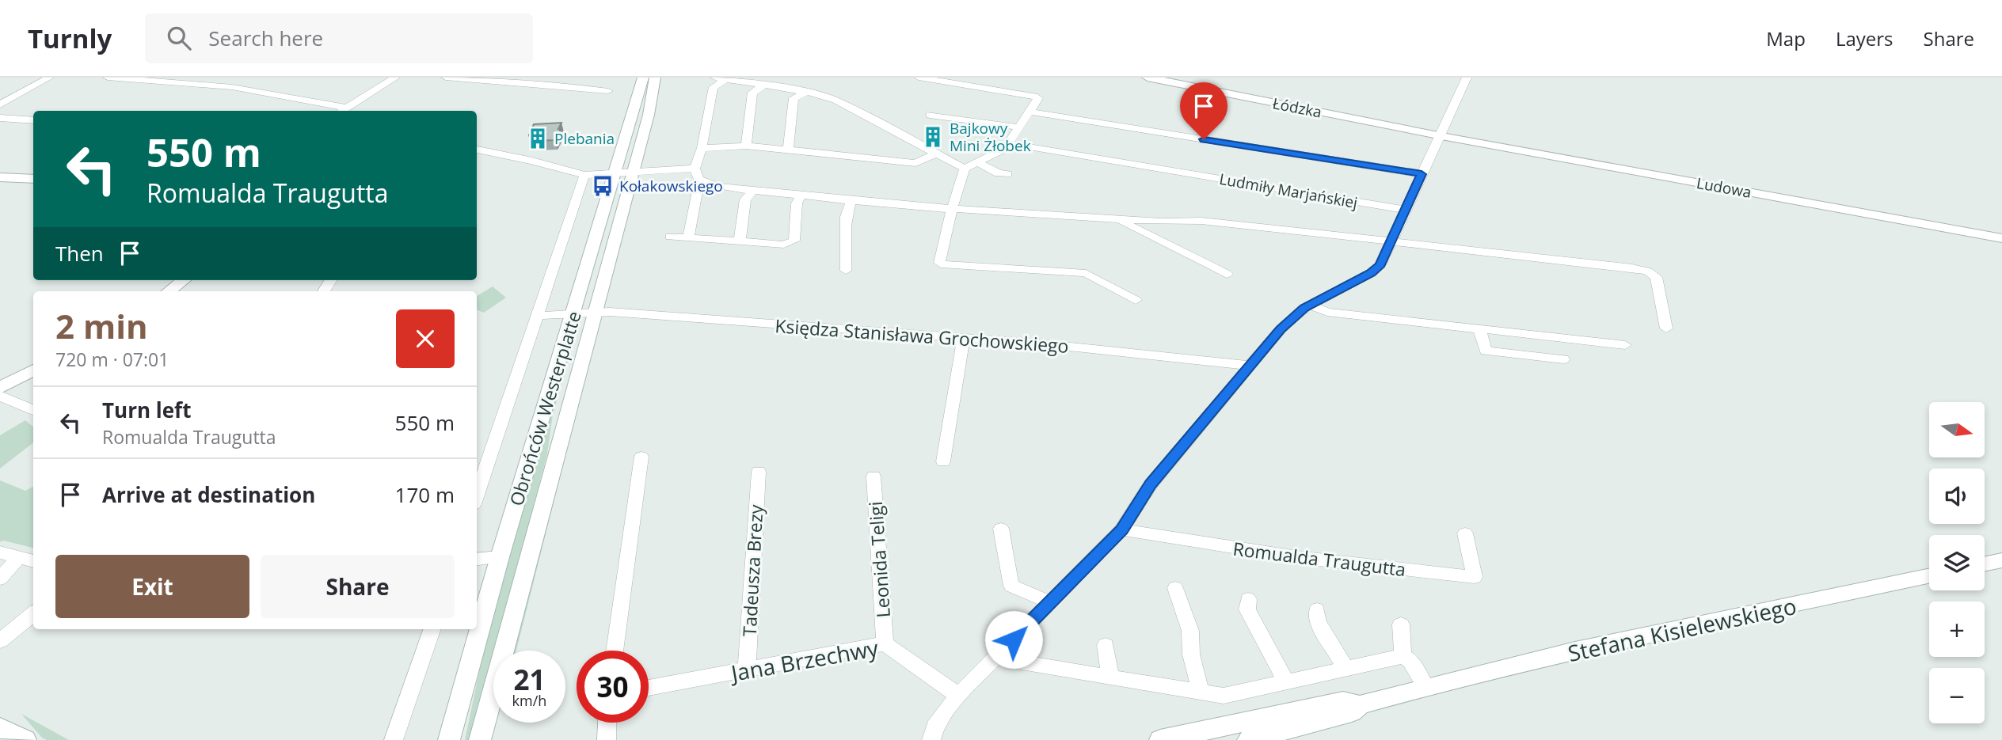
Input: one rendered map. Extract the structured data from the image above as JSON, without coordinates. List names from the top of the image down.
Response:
{
  "streets": {
    "main road": [
      "Łódzka",
      "Ludowa",
      "Obrońców Westerplatte",
      "Stefana Kisielewskiego"
    ],
    "street": [
      "Ludmiły Marjańskiej",
      "Księdza Stanisława Grochowskiego",
      "Romualda Traugutta",
      "Leonida Teligi",
      "Tadeusza Brezy",
      "Jana Brzechwy"
    ]
  },
  "crossings": [
    ["Łódzka", "Ludowa"],
    ["Księdza Stanisława Grochowskiego", "Obrońców Westerplatte"],
    ["Leonida Teligi", "Jana Brzechwy"],
    ["Tadeusza Brezy", "Jana Brzechwy"]
  ],
  "places": {
    "building": ["Bajkowy Mini Żłobek", "Plebania"],
    "bus stop": ["Kołakowskiego"]
  },
  "north": "right",
  "page": {
    "header": "Turnly",
    "search": "Search here",
    "nav": ["Map", "Layers", "Share"],
    "turn": ["550 m", "Romualda Traugutta"],
    "then": "Then",
    "heading": ["2 min", "720 m · 07:01"],
    "list": [
      {
        "name": "Turn left",
        "note": "Romualda Traugutta",
        "value": "550 m"
      },
      {
        "name": "Arrive at destination",
        "value": "170 m"
      }
    ],
    "map_buttons": ["+", "−"],
    "buttons": ["Exit", "Share"],
    "speed": "21 km/h",
    "limit": "30"
  }
}
